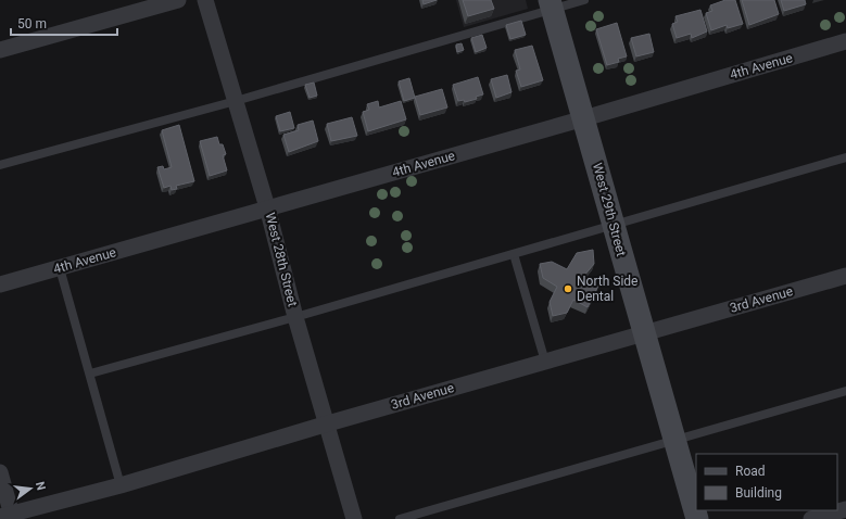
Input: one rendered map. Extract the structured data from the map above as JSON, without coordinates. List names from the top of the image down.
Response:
{
  "streets": {
    "street": [
      "4th Avenue",
      "West 29th Street",
      "West 28th Street",
      "3rd Avenue"
    ]
  },
  "crossings": [
    ["4th Avenue", "West 29th Street"],
    ["4th Avenue", "West 28th Street"],
    ["West 29th Street", "3rd Avenue"],
    ["West 28th Street", "3rd Avenue"]
  ],
  "places": ["North Side Dental"],
  "legend": ["Road", "Building"],
  "scale_bar": "50 m",
  "north": "right"
}
